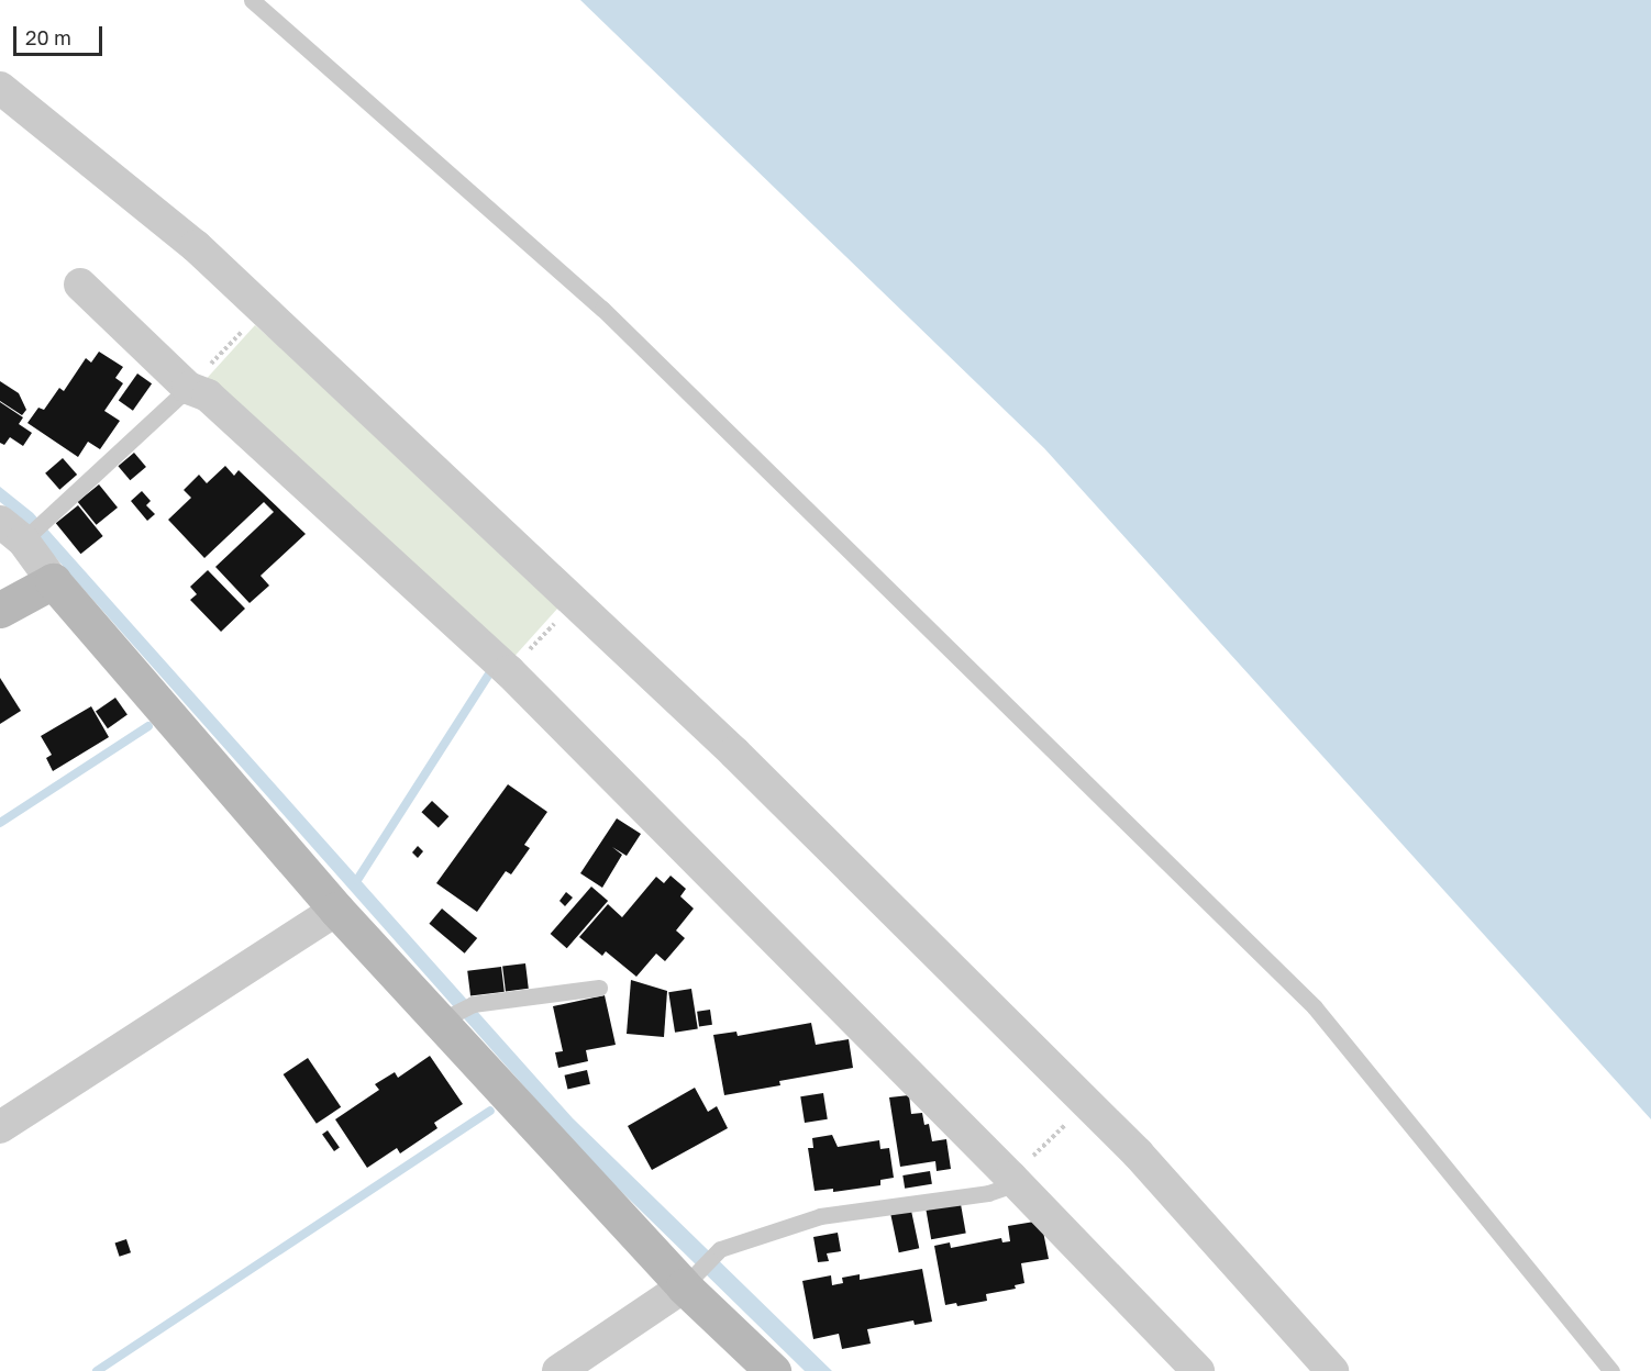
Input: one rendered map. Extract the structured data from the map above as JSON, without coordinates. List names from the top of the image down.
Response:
{
  "scale_bar": "20 m"
}
